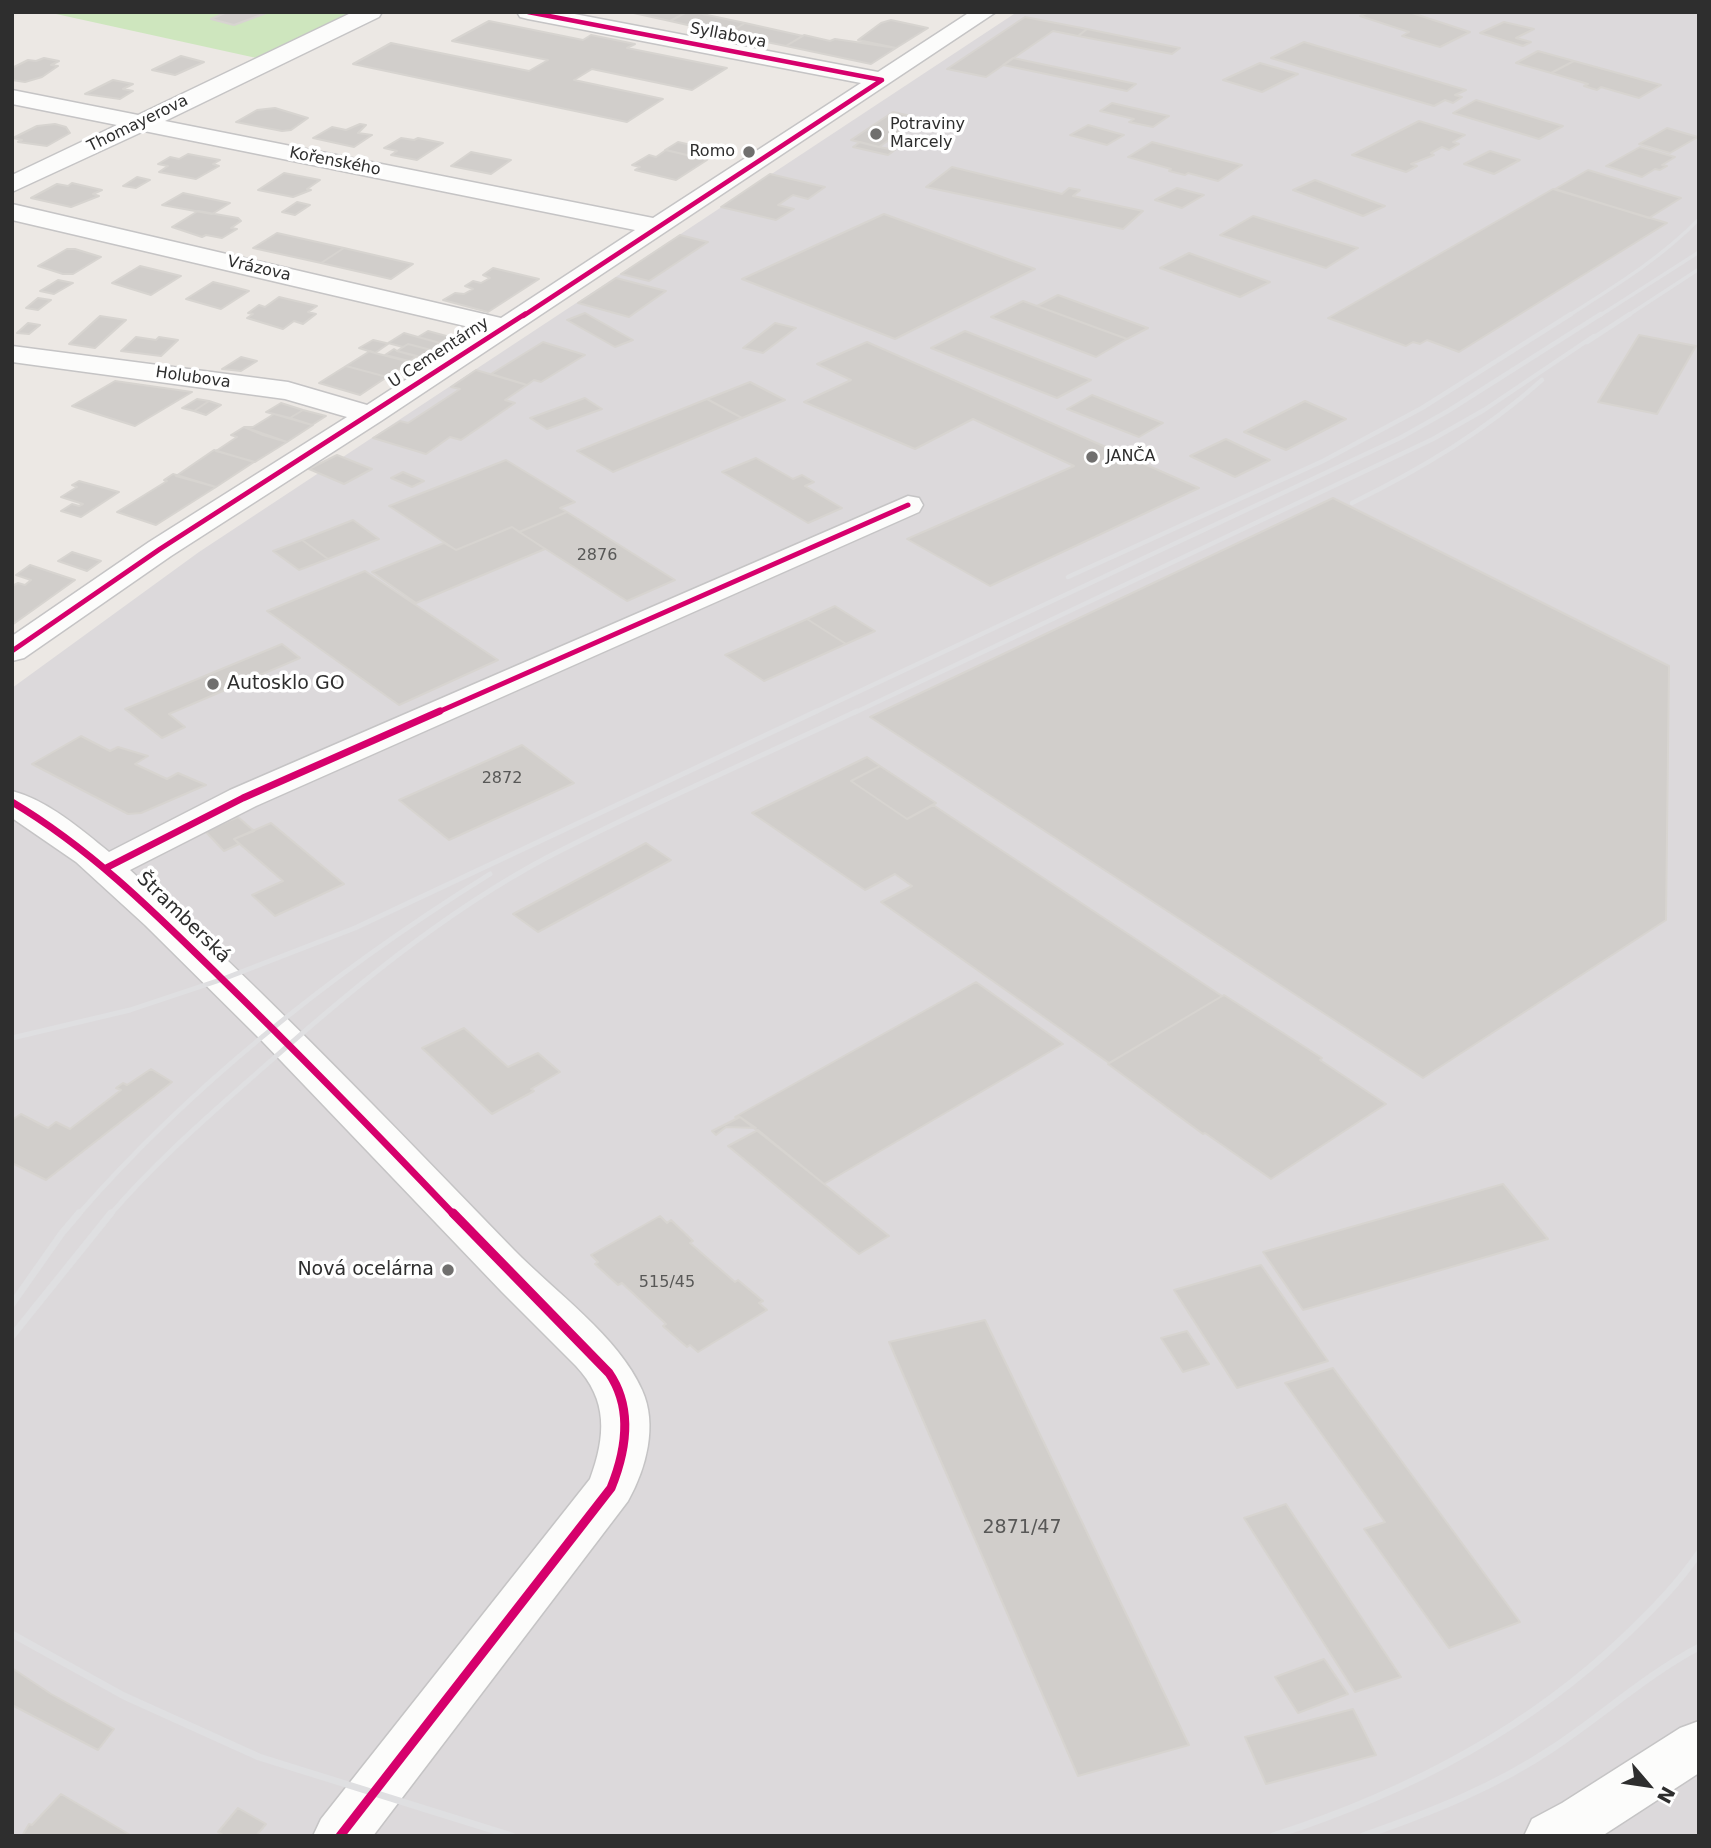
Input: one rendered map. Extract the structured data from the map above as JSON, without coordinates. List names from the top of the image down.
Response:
{
  "streets": {
    "street": [
      "Syllabova",
      "Thomayerova",
      "Kořenského",
      "Vrázova",
      "U Cementárny",
      "Holubova",
      "Štramberská"
    ]
  },
  "crossings": [
    ["Syllabova", "U Cementárny"],
    ["Thomayerova", "Kořenského"],
    ["Kořenského", "U Cementárny"],
    ["Vrázova", "U Cementárny"],
    ["U Cementárny", "Holubova"]
  ],
  "places": [
    "Potraviny Marcely",
    "Romo",
    "JANČA",
    "Autosklo GO",
    "Nová ocelárna"
  ],
  "house_numbers": [
    "2876",
    "2872",
    "515/45",
    "2871/47"
  ],
  "north": "bottom right"
}
